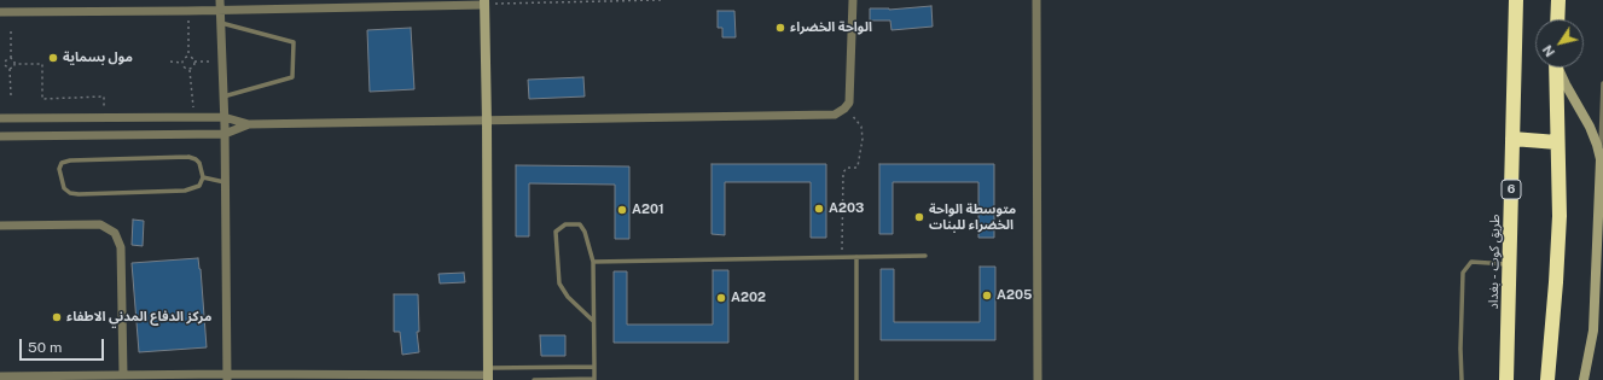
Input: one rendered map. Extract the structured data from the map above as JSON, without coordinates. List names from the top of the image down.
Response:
{
  "streets": {
    "highway": ["6", "طريق كوت - بغداد"]
  },
  "places": [
    "الواحة الخضراء",
    "مول بسماية",
    "A203",
    "A201",
    "متوسطة الواحة الخضراء للبنات",
    "A205",
    "A202",
    "مركز الدفاع المدني الاطفاء"
  ],
  "scale_bar": "50 m",
  "north": "bottom left"
}
